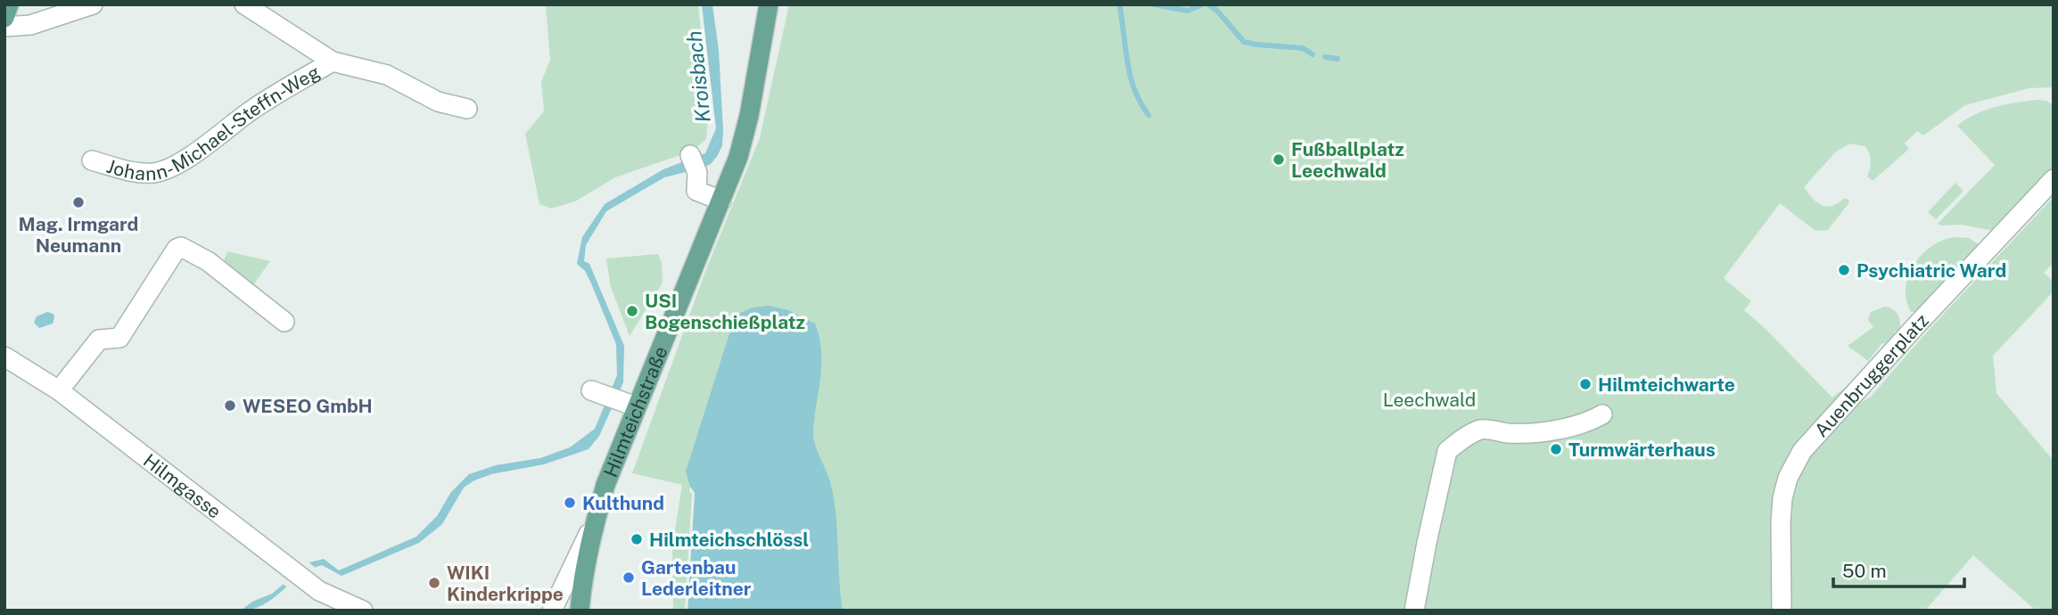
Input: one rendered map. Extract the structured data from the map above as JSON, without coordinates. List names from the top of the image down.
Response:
{
  "streets": {
    "main road": ["Hilmteichstraße"],
    "street": ["Johann-Michael-Steffn-Weg", "Auenbruggerplatz", "Hilmgasse"]
  },
  "water": ["Kroisbach"],
  "parks": ["Leechwald"],
  "places": [
    "Fußballplatz Leechwald",
    "Mag. Irmgard Neumann",
    "Psychiatric Ward",
    "USI Bogenschießplatz",
    "Hilmteichwarte",
    "WESEO GmbH",
    "Turmwärterhaus",
    "Kulthund",
    "Hilmteichschlössl",
    "Gartenbau Lederleitner",
    "WIKI Kinderkrippe"
  ],
  "scale_bar": "50 m"
}
